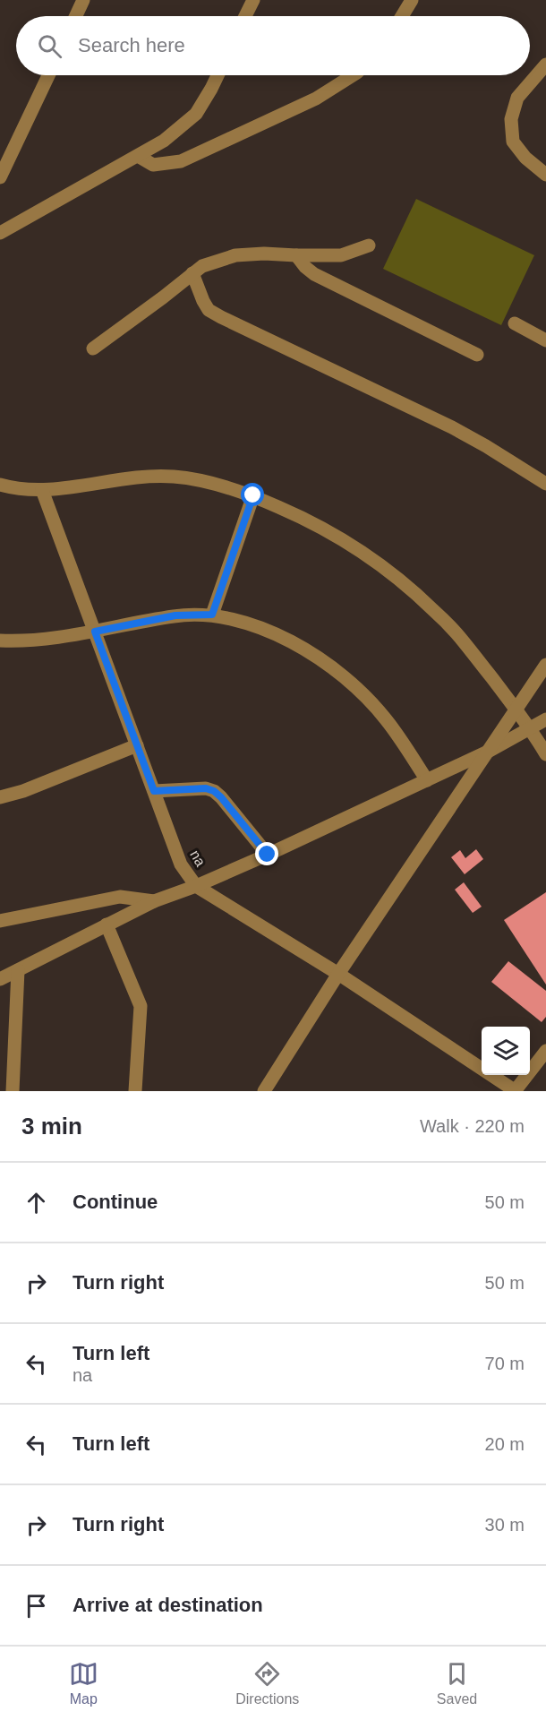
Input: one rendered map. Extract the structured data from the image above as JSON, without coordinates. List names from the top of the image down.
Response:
{
  "streets": {
    "street": ["na"]
  },
  "page": {
    "search": "Search here",
    "heading": ["3 min", "Walk · 220 m"],
    "list": [
      ["Continue", "50 m"],
      ["Turn right", "50 m"],
      ["Turn left", "na", "70 m"],
      ["Turn left", "20 m"],
      ["Turn right", "30 m"],
      "Arrive at destination"
    ],
    "nav": ["Map", "Directions", "Saved"]
  }
}
